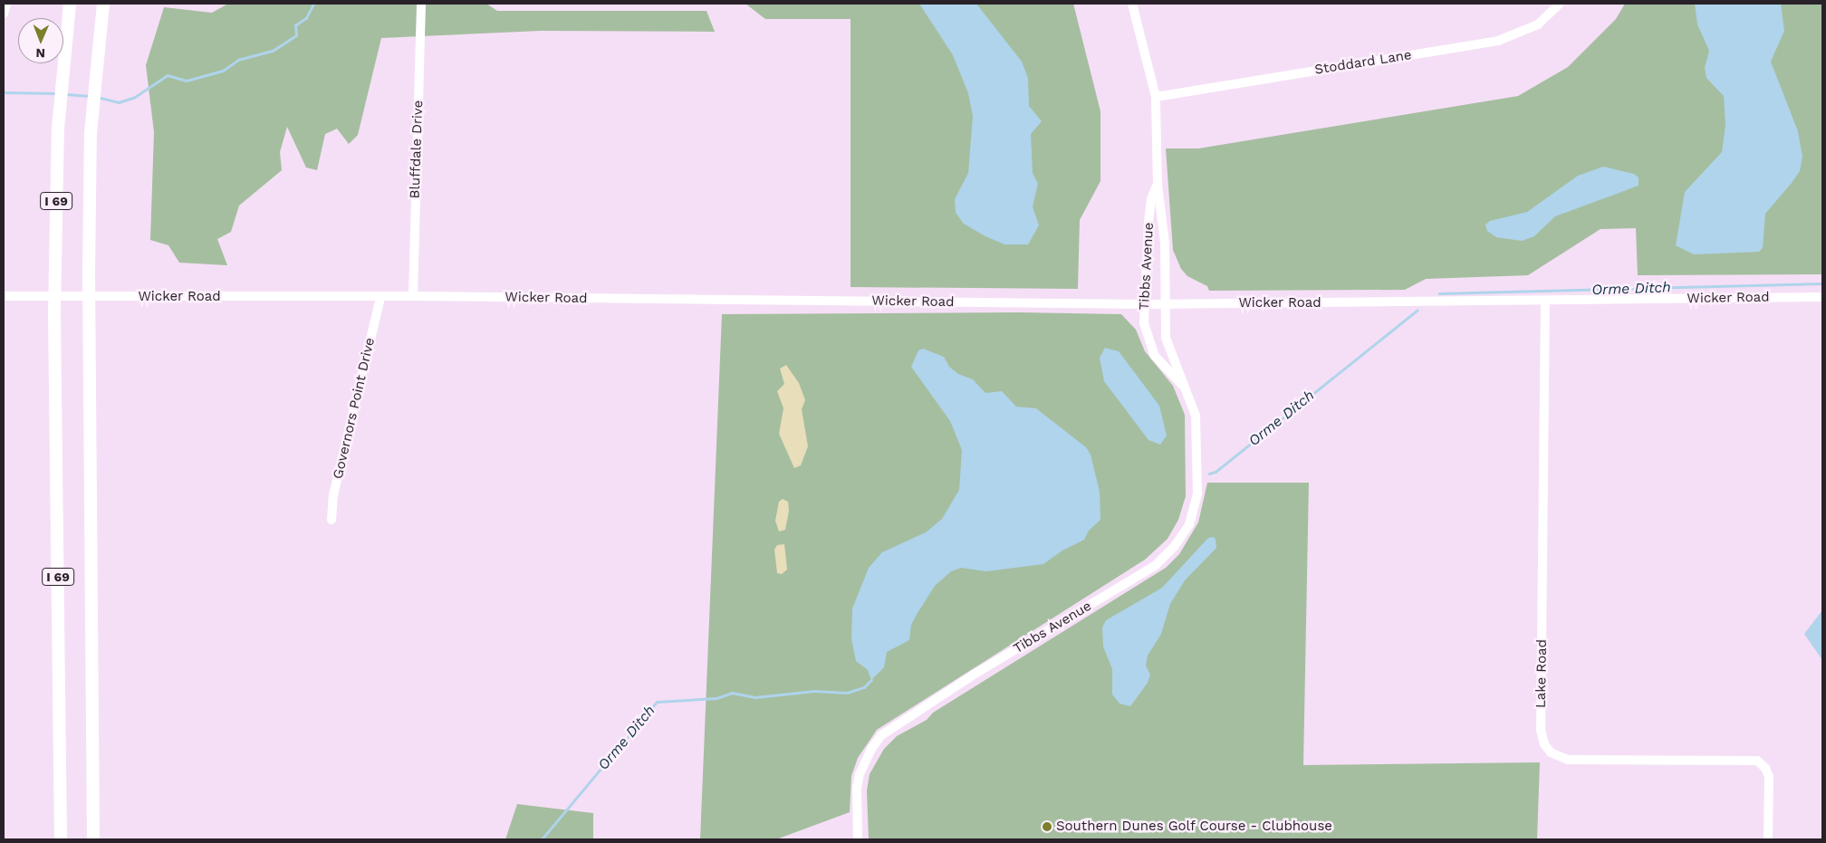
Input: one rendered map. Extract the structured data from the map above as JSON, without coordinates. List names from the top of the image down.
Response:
{
  "streets": {
    "highway": ["I 69"],
    "street": [
      "Stoddard Lane",
      "Bluffdale Drive",
      "Tibbs Avenue",
      "Wicker Road",
      "Governors Point Drive",
      "Lake Road"
    ]
  },
  "crossings": [
    ["Stoddard Lane", "Tibbs Avenue"],
    ["Bluffdale Drive", "Wicker Road"],
    ["Tibbs Avenue", "Wicker Road"],
    ["Wicker Road", "Governors Point Drive"],
    ["Wicker Road", "Lake Road"]
  ],
  "water": ["Orme Ditch"],
  "places": ["Southern Dunes Golf Course - Clubhouse"],
  "north": "bottom"
}
